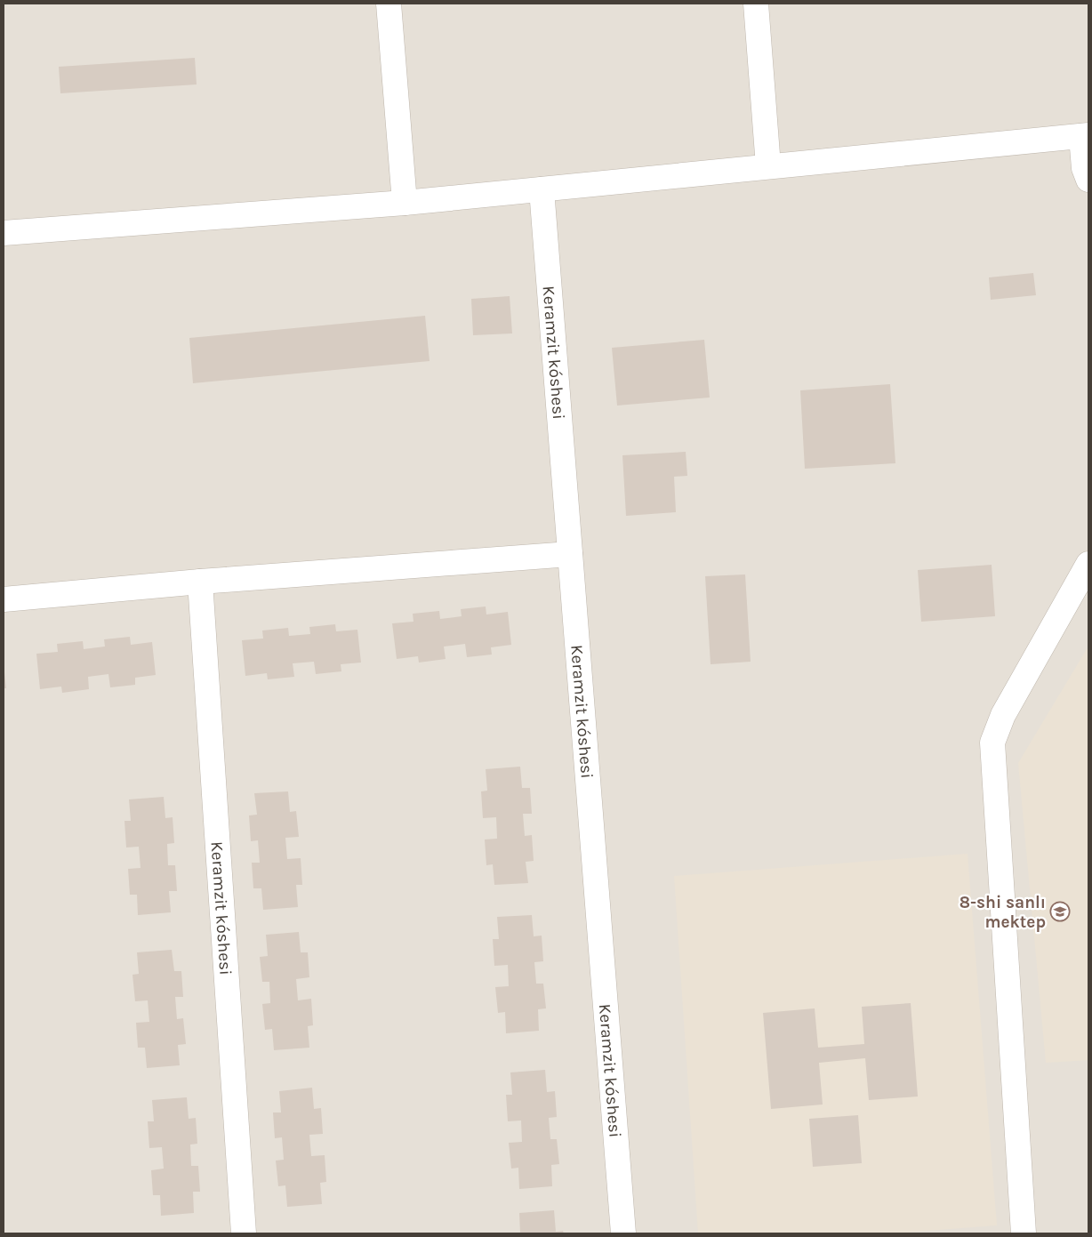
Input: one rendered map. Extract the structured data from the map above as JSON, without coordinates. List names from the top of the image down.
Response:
{
  "streets": {
    "street": ["Keramzit kóshesi"]
  },
  "places": {
    "school or university": ["8-shi sanlı mektep"]
  }
}
